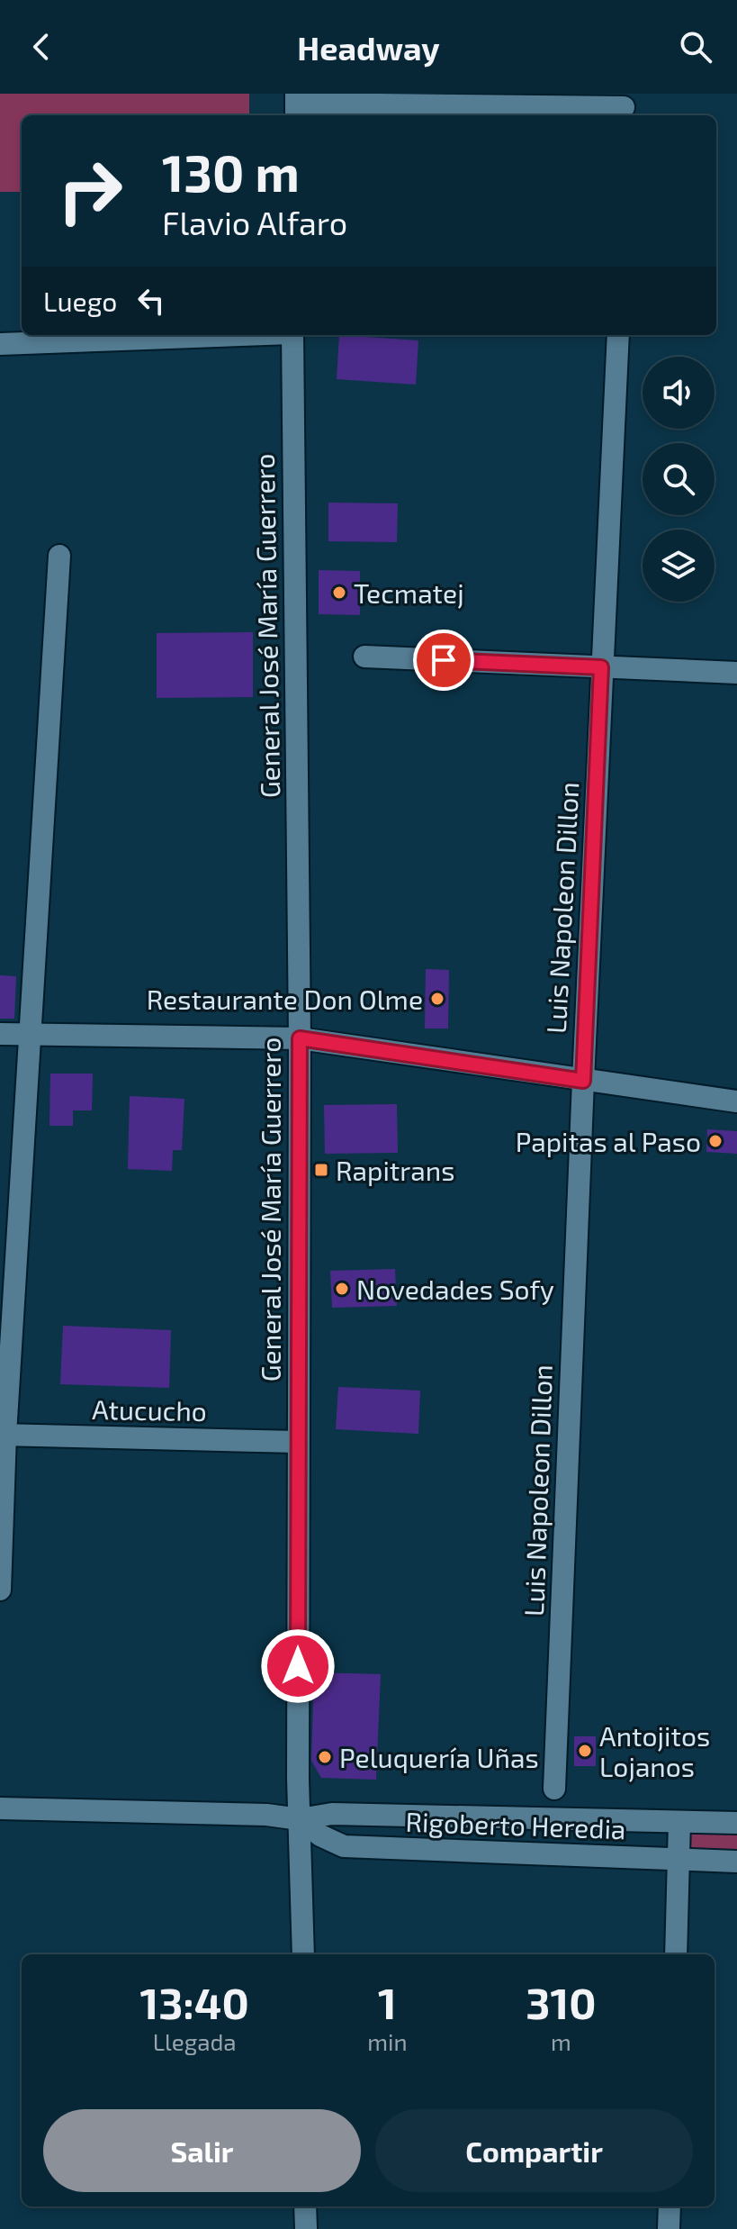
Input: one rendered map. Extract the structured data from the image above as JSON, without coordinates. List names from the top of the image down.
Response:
{
  "streets": {
    "street": [
      "General José María Guerrero",
      "Luis Napoleon Dillon",
      "Atucucho",
      "Rigoberto Heredia"
    ]
  },
  "crossings": [
    ["General José María Guerrero", "Atucucho"],
    ["General José María Guerrero", "Rigoberto Heredia"]
  ],
  "places": {
    "other": [
      "Tecmatej",
      "Restaurante Don Olme",
      "Papitas al Paso",
      "Novedades Sofy",
      "Antojitos Lojanos",
      "Peluquería Uñas"
    ],
    "transit": ["Rapitrans"]
  },
  "page": {
    "header": "Headway",
    "turn": ["130 m", "Flavio Alfaro"],
    "then": "Luego",
    "eta": [
      "13:40",
      "Llegada",
      "1",
      "min",
      "310",
      "m"
    ],
    "buttons": ["Salir", "Compartir"]
  }
}
